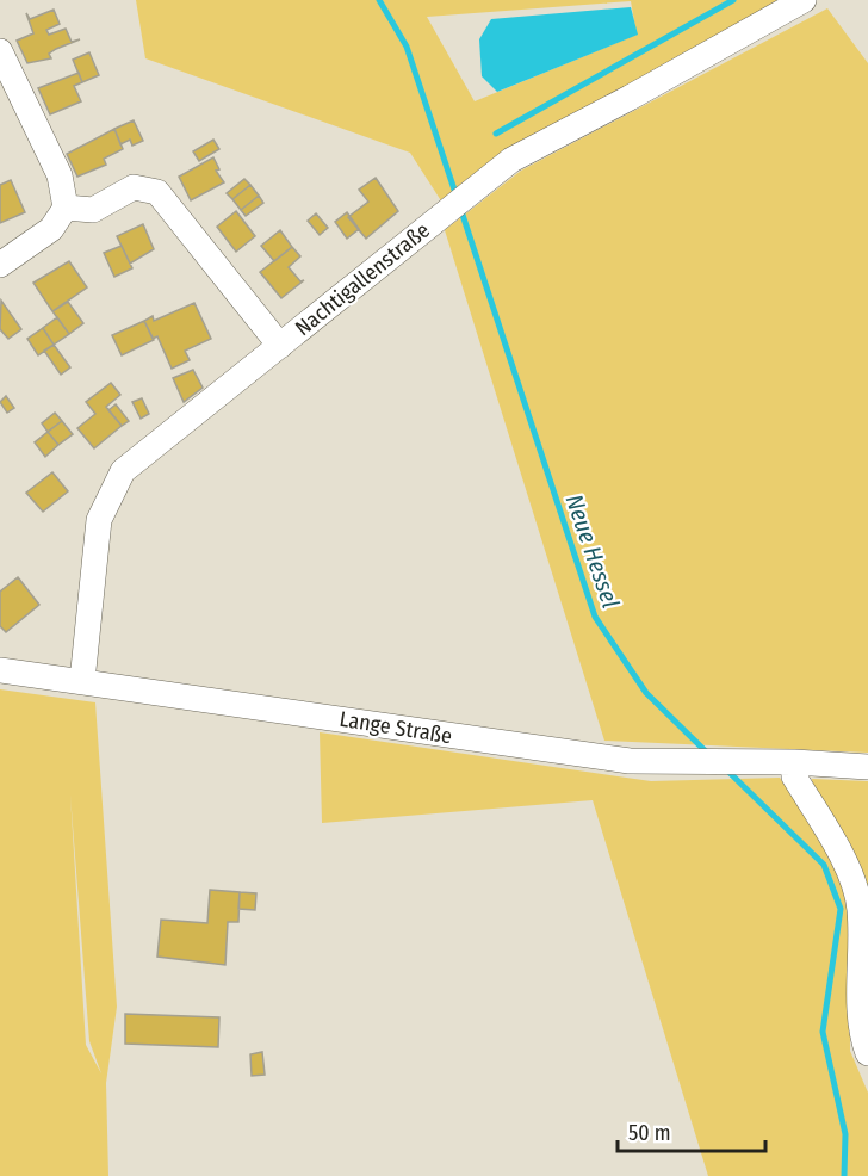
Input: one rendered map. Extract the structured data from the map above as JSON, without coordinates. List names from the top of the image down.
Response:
{
  "streets": {
    "street": ["Nachtigallenstraße", "Lange Straße"]
  },
  "crossings": [
    ["Nachtigallenstraße", "Lange Straße"]
  ],
  "water": ["Neue Hessel"],
  "scale_bar": "50 m"
}
